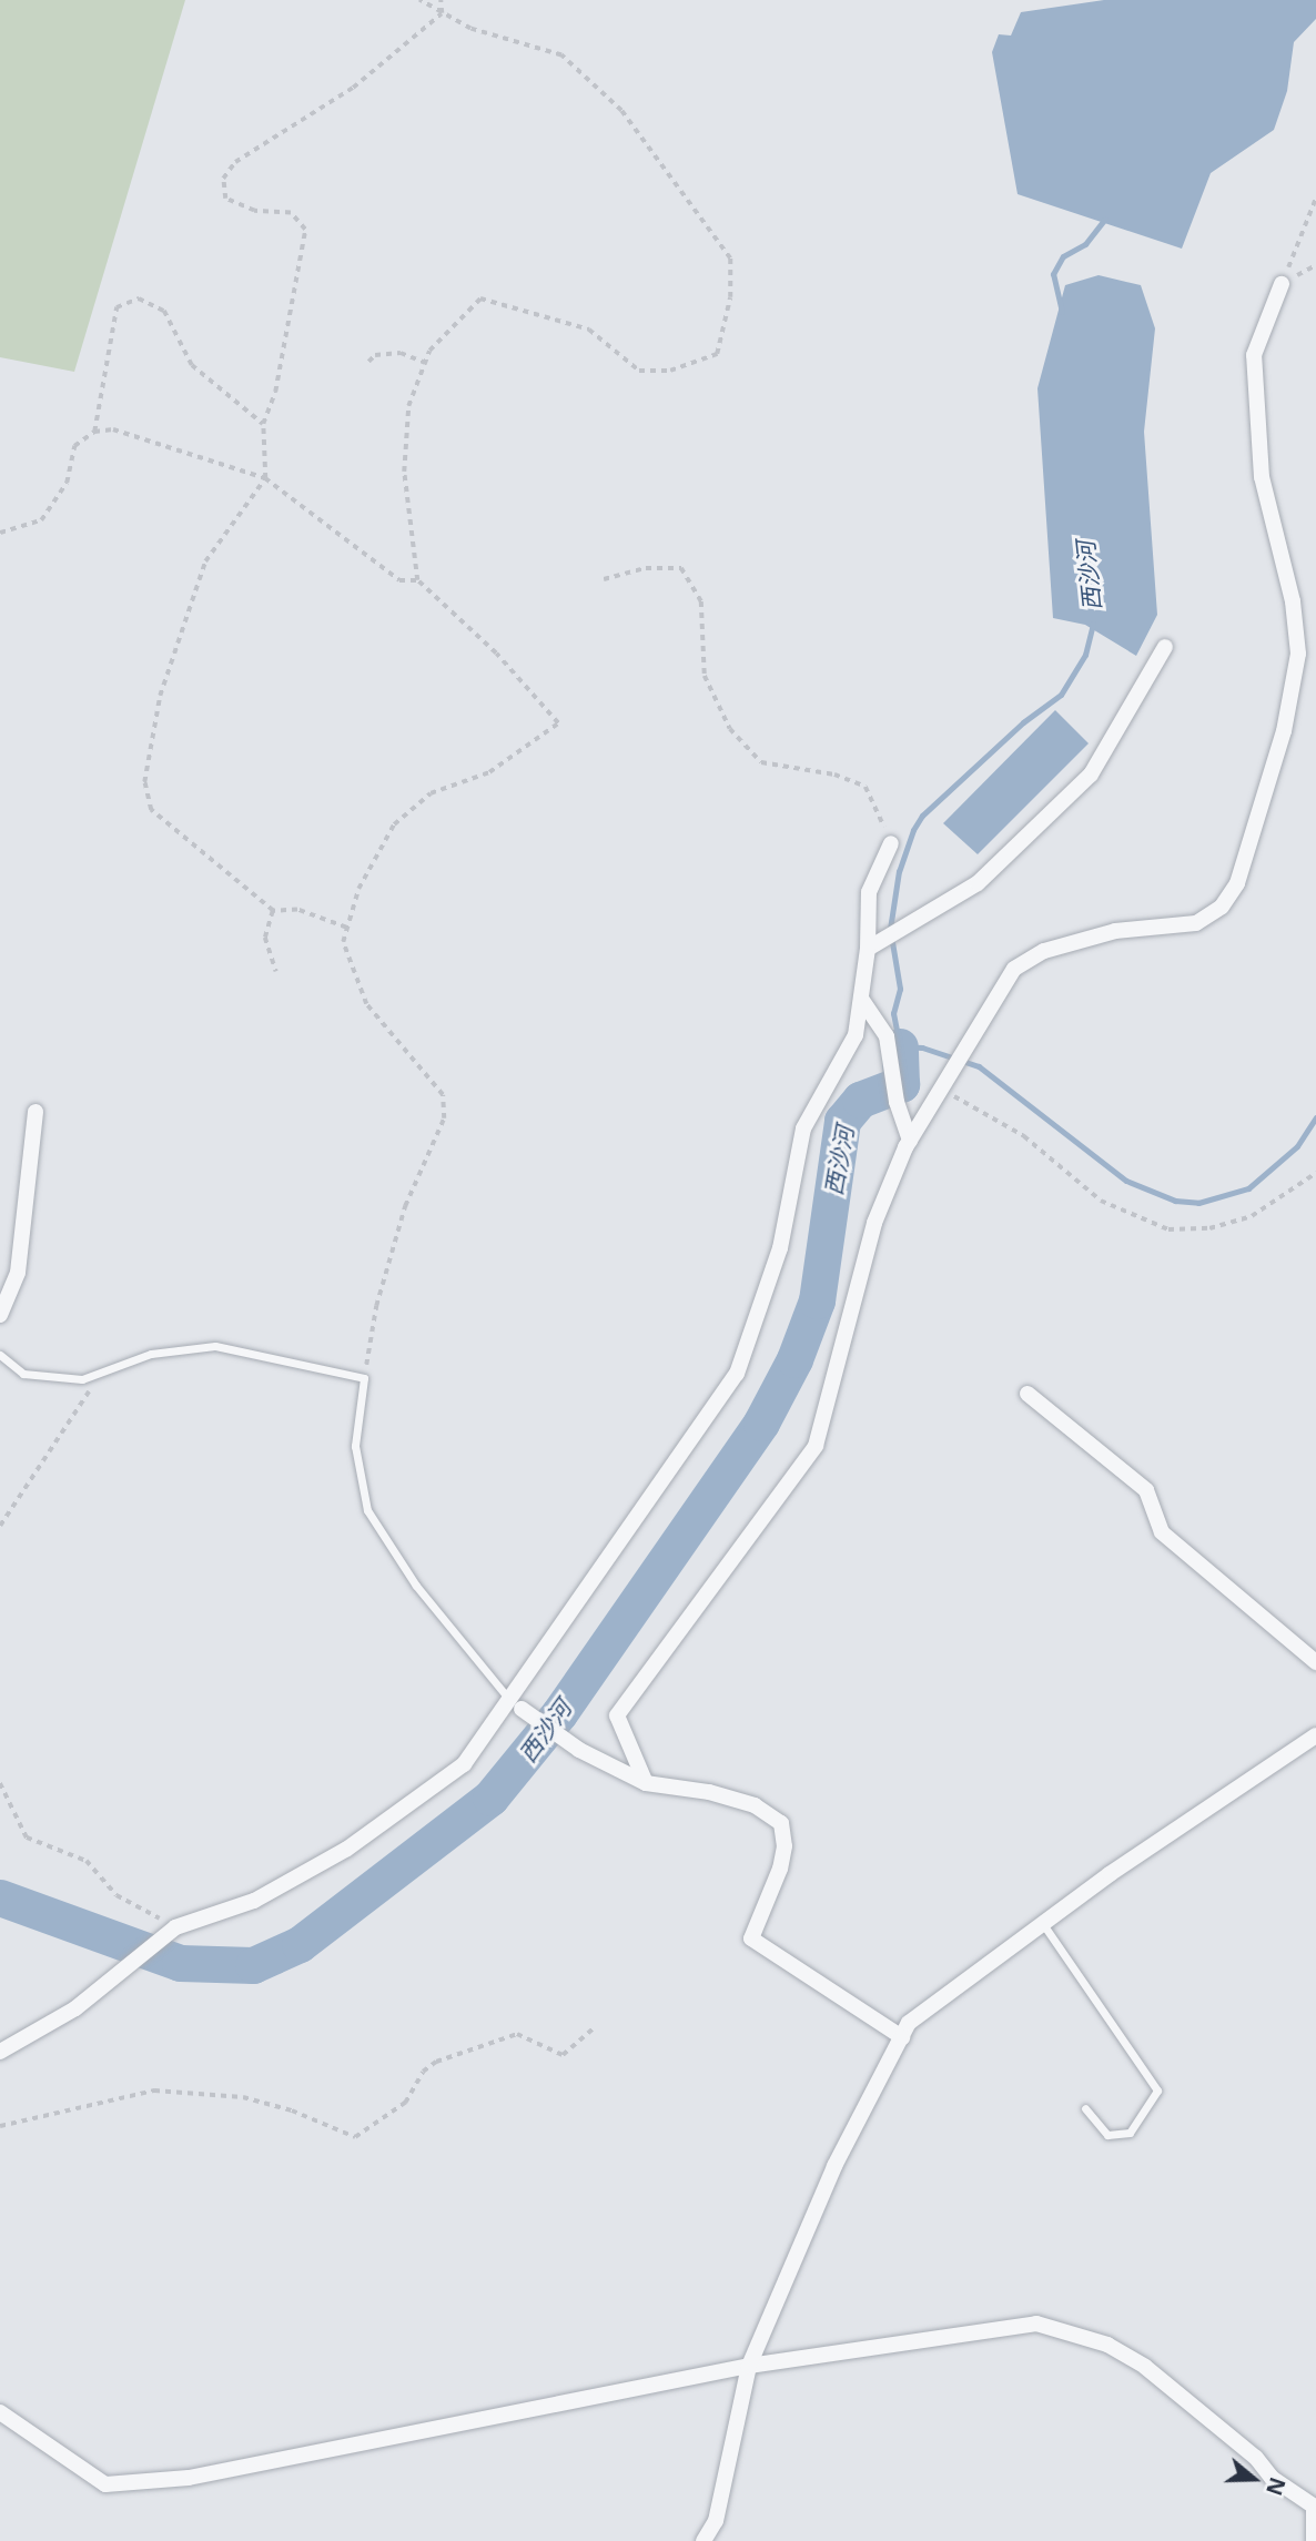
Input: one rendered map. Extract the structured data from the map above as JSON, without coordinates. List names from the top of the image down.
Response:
{
  "water": ["西沙河"],
  "north": "right"
}
